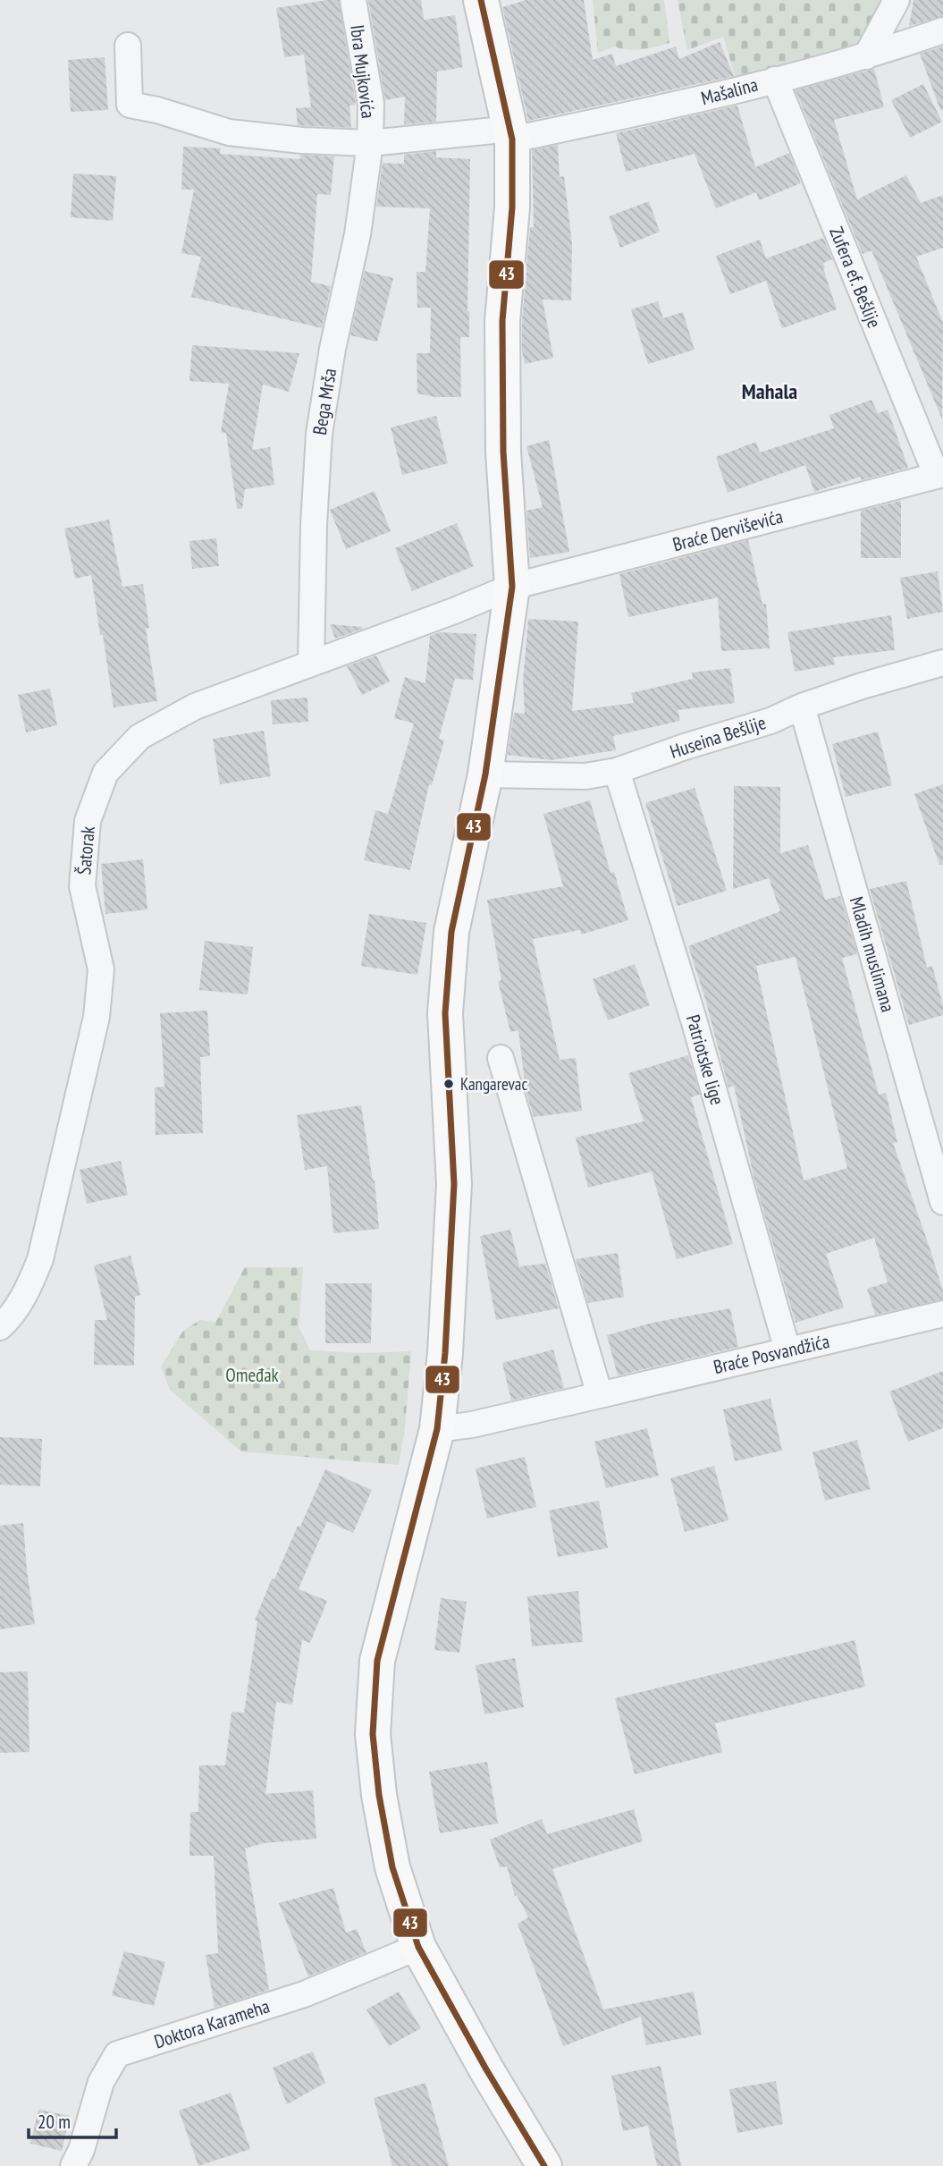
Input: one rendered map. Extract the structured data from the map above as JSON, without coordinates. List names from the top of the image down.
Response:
{
  "streets": {
    "street": [
      "Ibra Mujkovića",
      "Mašalina",
      "Zufera ef. Bešlije",
      "Bega Mrša",
      "Braće Derviševića",
      "Huseina Bešlije",
      "Šatorak",
      "Mladih muslimana",
      "Patriotske lige",
      "Braće Posvandžića",
      "Doktora Karameha"
    ]
  },
  "crossings": [
    ["Ibra Mujkovića", "Mašalina"],
    ["Ibra Mujkovića", "Bega Mrša"],
    ["Mašalina", "Zufera ef. Bešlije"],
    ["Mašalina", "Bega Mrša"],
    ["Zufera ef. Bešlije", "Braće Derviševića"],
    ["Bega Mrša", "Šatorak"],
    ["Braće Derviševića", "Šatorak"],
    ["Huseina Bešlije", "Mladih muslimana"],
    ["Huseina Bešlije", "Patriotske lige"],
    ["Patriotske lige", "Braće Posvandžića"]
  ],
  "districts": ["Mahala"],
  "parks": ["Omeđak"],
  "places": ["Kangarevac"],
  "lines": ["transit line 43"],
  "scale_bar": "20 m"
}
